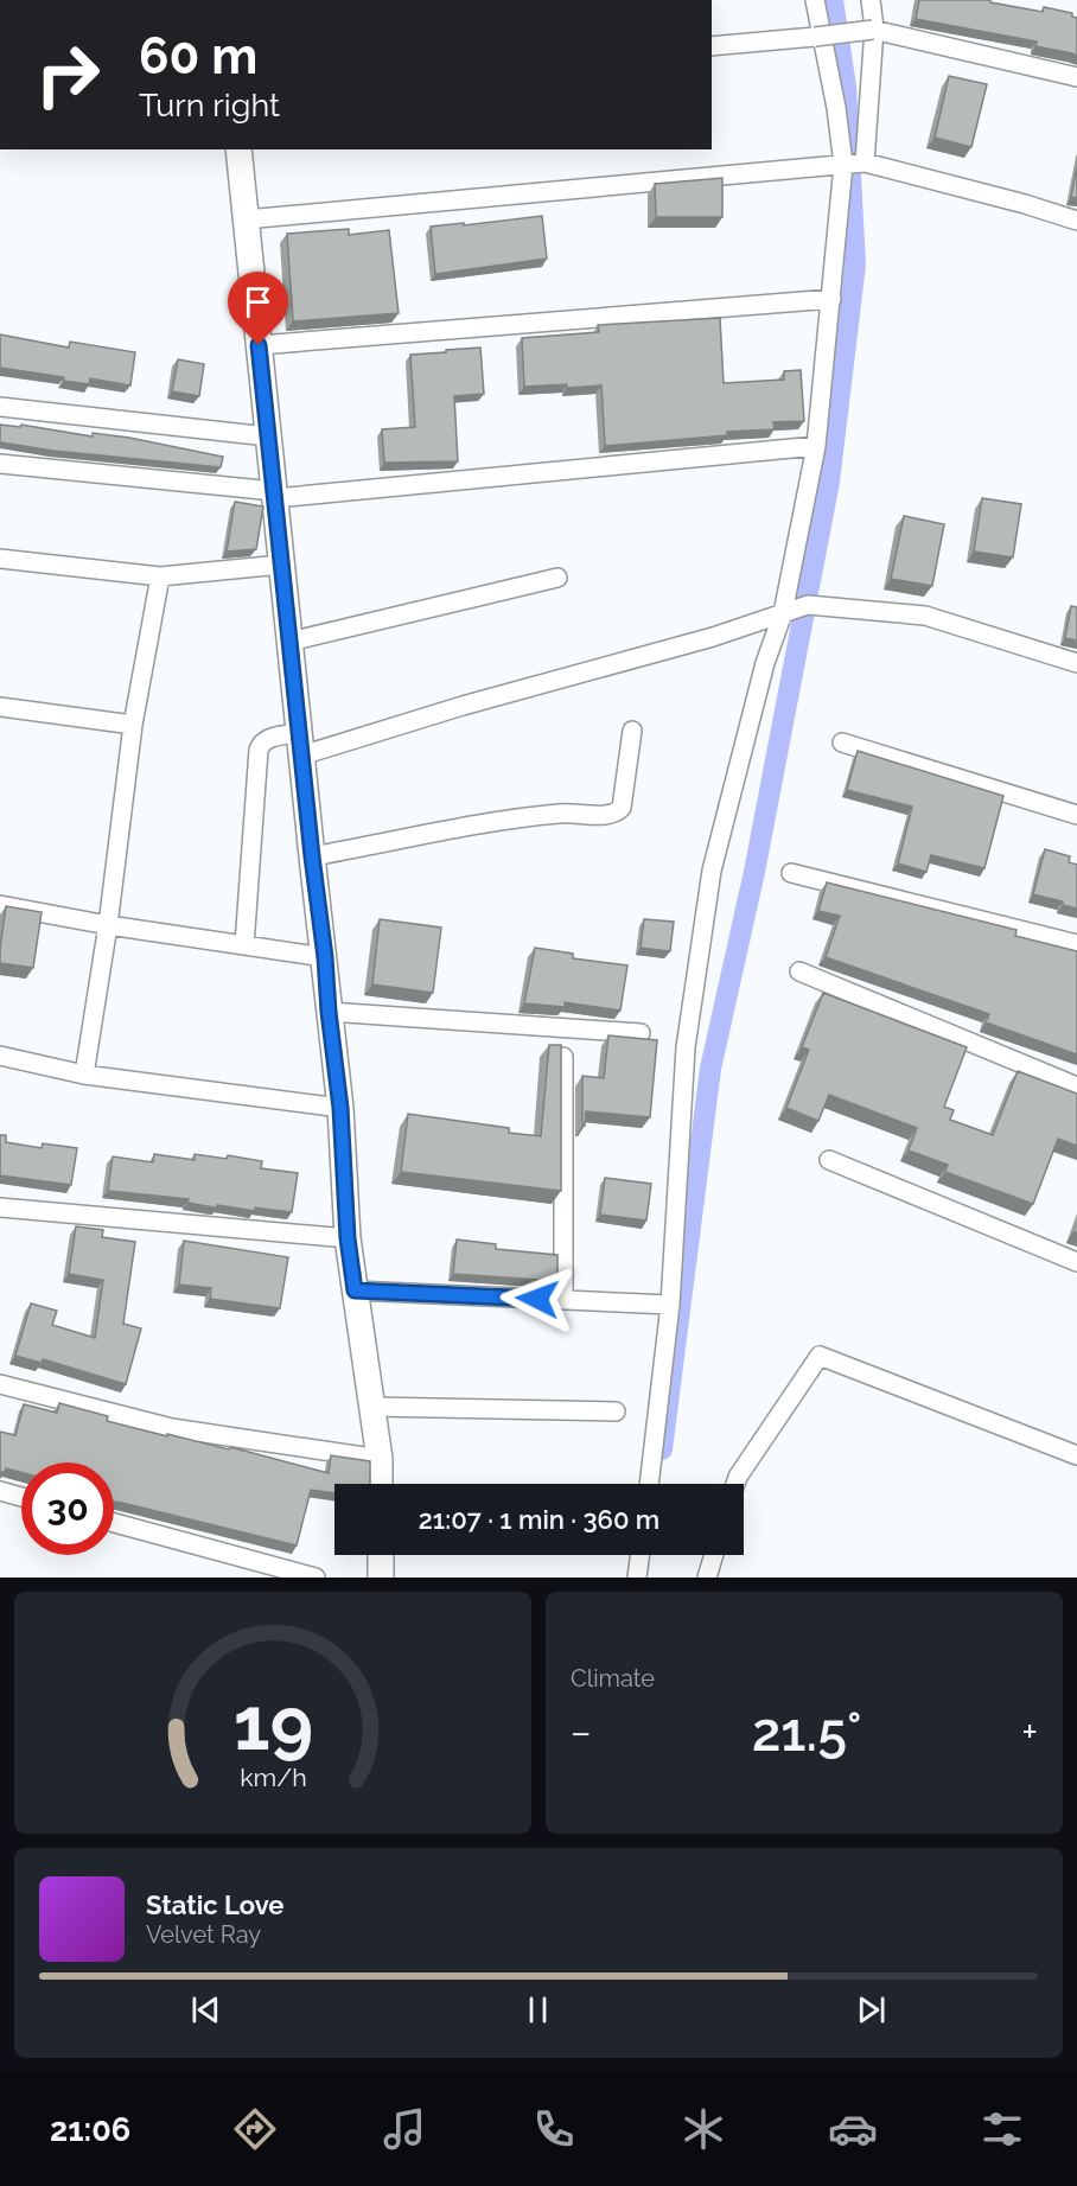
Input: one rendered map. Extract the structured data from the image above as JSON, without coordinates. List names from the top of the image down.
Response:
{
  "page": {
    "turn": ["60 m", "Turn right"],
    "limit": "30",
    "trip": "21:07 · 1 min · 360 m",
    "tile": "Climate",
    "heat": ["−", "21.5°", "+"],
    "song": ["Static Love", "Velvet Ray"],
    "tabs": "21:06",
    "gauge": ["19", "km/h"]
  }
}
